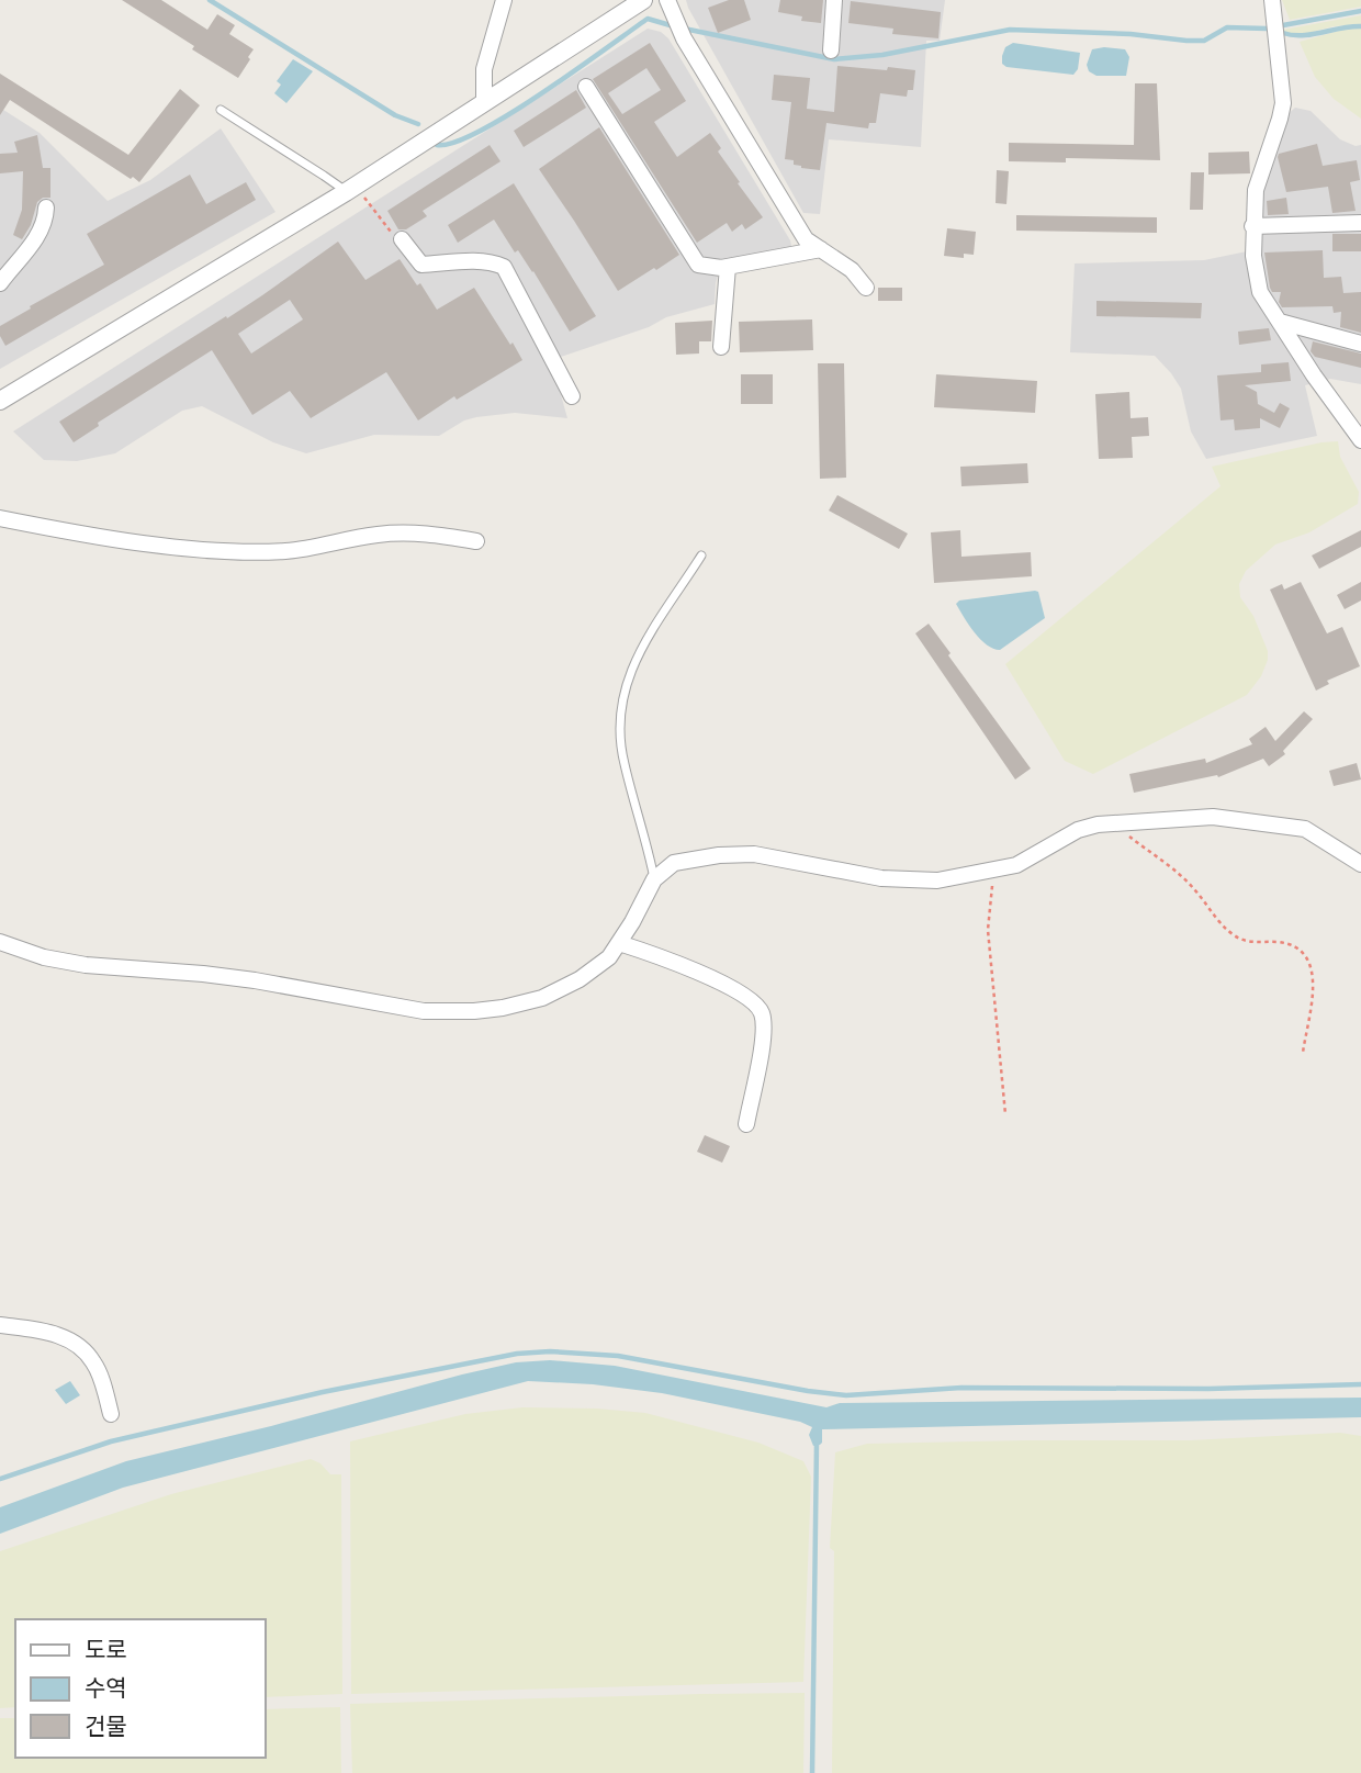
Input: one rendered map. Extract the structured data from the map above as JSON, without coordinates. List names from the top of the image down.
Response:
{
  "legend": ["도로", "수역", "건물"]
}
